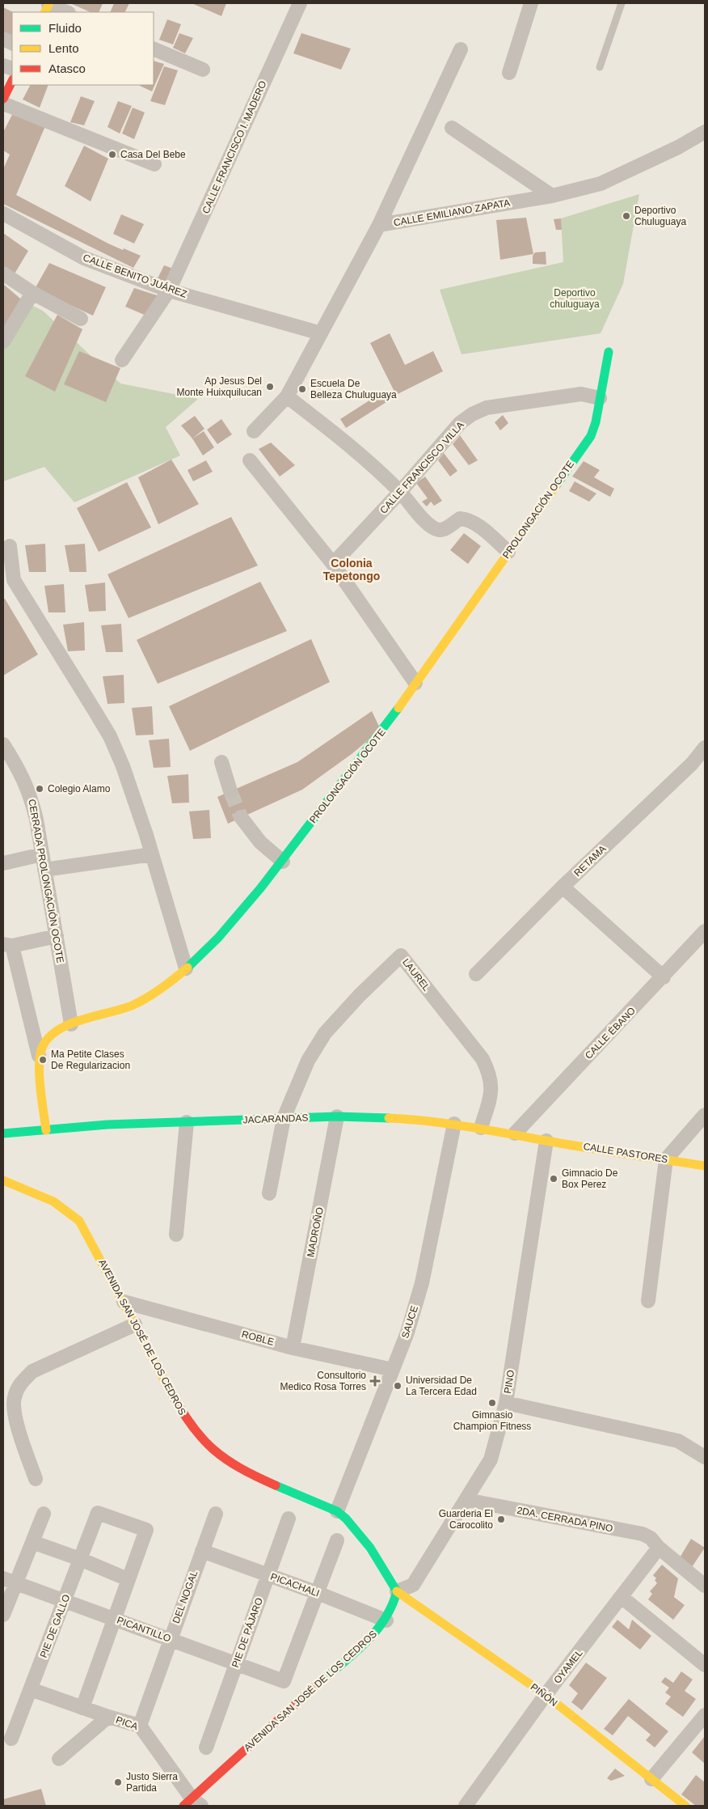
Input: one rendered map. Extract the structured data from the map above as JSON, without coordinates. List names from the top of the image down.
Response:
{
  "streets": {
    "street": [
      "CALLE FRANCISCO I. MADERO",
      "CALLE EMILIANO ZAPATA",
      "CALLE BENITO JUÁREZ",
      "CALLE FRANCISCO VILLA",
      "PROLONGACIÓN OCOTE",
      "RETAMA",
      "CERRADA PROLONGACIÓN OCOTE",
      "LAUREL",
      "CALLE ÉBANO",
      "JACARANDAS",
      "CALLE PASTORES",
      "MADROÑO",
      "SAUCE",
      "AVENIDA SAN JOSÉ DE LOS CEDROS",
      "ROBLE",
      "PINO",
      "2DA. CERRADA PINO",
      "PICACHALI",
      "DEL NOGAL",
      "PIE DE GALLO",
      "PICANTILLO",
      "PIE DE PÁJARO",
      "OYAMEL",
      "PIÑÓN",
      "PICA"
    ]
  },
  "crossings": [
    ["CALLE FRANCISCO I. MADERO", "CALLE BENITO JUÁREZ"],
    ["CALLE EMILIANO ZAPATA", "CALLE BENITO JUÁREZ"],
    ["CALLE FRANCISCO VILLA", "PROLONGACIÓN OCOTE"],
    ["PROLONGACIÓN OCOTE", "CERRADA PROLONGACIÓN OCOTE"],
    ["LAUREL", "JACARANDAS"],
    ["CALLE ÉBANO", "JACARANDAS"],
    ["JACARANDAS", "CALLE PASTORES"],
    ["JACARANDAS", "MADROÑO"],
    ["JACARANDAS", "SAUCE"],
    ["JACARANDAS", "PINO"],
    ["CALLE PASTORES", "PINO"],
    ["MADROÑO", "ROBLE"],
    ["SAUCE", "AVENIDA SAN JOSÉ DE LOS CEDROS"],
    ["SAUCE", "ROBLE"],
    ["AVENIDA SAN JOSÉ DE LOS CEDROS", "ROBLE"],
    ["AVENIDA SAN JOSÉ DE LOS CEDROS", "PINO"],
    ["AVENIDA SAN JOSÉ DE LOS CEDROS", "PICACHALI"],
    ["AVENIDA SAN JOSÉ DE LOS CEDROS", "PIÑÓN"],
    ["AVENIDA SAN JOSÉ DE LOS CEDROS", "PICA"],
    ["PINO", "2DA. CERRADA PINO"],
    ["PINO", "PIÑÓN"],
    ["2DA. CERRADA PINO", "OYAMEL"],
    ["PICACHALI", "DEL NOGAL"],
    ["PICACHALI", "PICANTILLO"],
    ["PICACHALI", "PIE DE PÁJARO"],
    ["DEL NOGAL", "PICANTILLO"],
    ["DEL NOGAL", "PICA"],
    ["PIE DE GALLO", "PICANTILLO"],
    ["PIE DE GALLO", "PICA"],
    ["PICANTILLO", "PIE DE PÁJARO"],
    ["OYAMEL", "PIÑÓN"]
  ],
  "districts": ["Colonia Tepetongo"],
  "parks": ["Deportivo chuluguaya"],
  "places": {
    "other": [
      "Casa Del Bebe",
      "Deportivo Chuluguaya",
      "Ap Jesus Del Monte Huixquilucan",
      "Escuela De Belleza Chuluguaya",
      "Colegio Alamo",
      "Ma Petite Clases De Regularizacion",
      "Gimnacio De Box Perez",
      "Universidad De La Tercera Edad",
      "Gimnasio Champion Fitness",
      "Guarderia El Carocolito",
      "Justo Sierra Partida"
    ],
    "health": ["Consultorio Medico Rosa Torres"]
  },
  "legend": ["Fluido", "Lento", "Atasco"]
}
